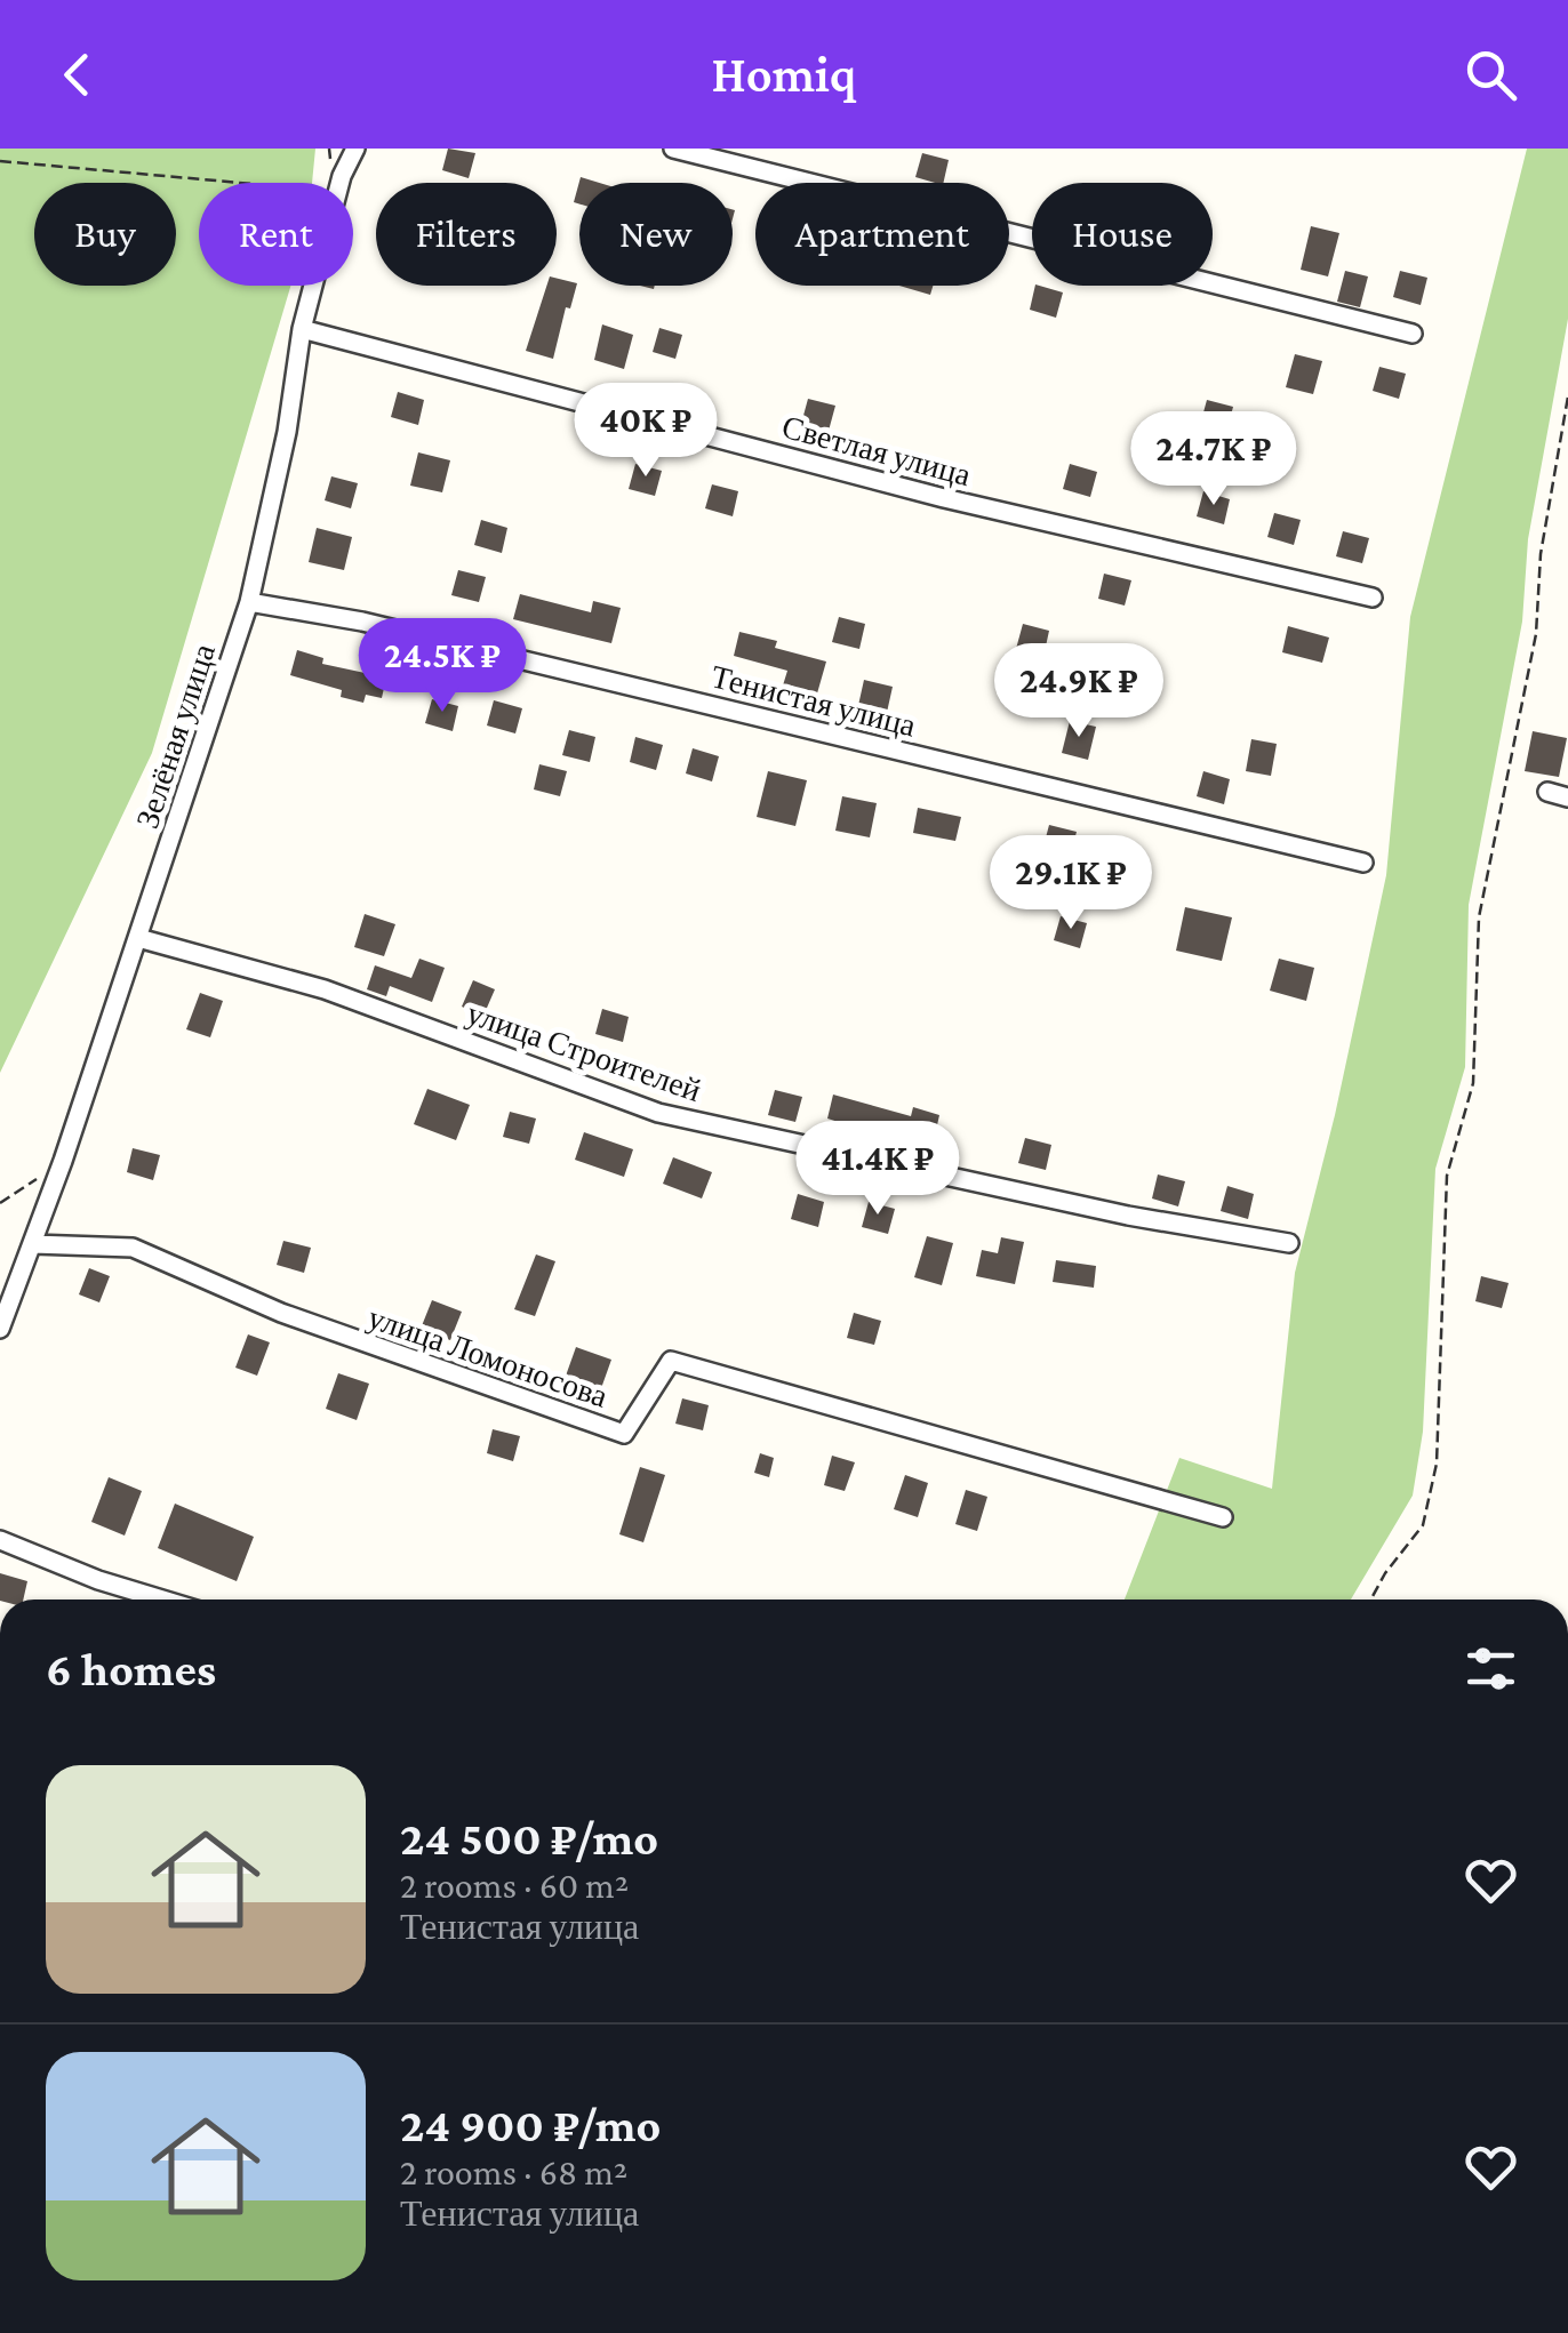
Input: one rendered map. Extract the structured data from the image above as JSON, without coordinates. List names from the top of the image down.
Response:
{
  "streets": {
    "street": [
      "Светлая улица",
      "Тенистая улица",
      "Зелёная улица",
      "улица Строителей",
      "улица Ломоносова"
    ]
  },
  "crossings": [
    ["Светлая улица", "Зелёная улица"],
    ["Тенистая улица", "Зелёная улица"],
    ["Зелёная улица", "улица Строителей"],
    ["Зелёная улица", "улица Ломоносова"]
  ],
  "page": {
    "header": "Homiq",
    "chip": [
      "Buy",
      "Rent",
      "Filters",
      "New",
      "Apartment",
      "House"
    ],
    "price": [
      "40K ₽",
      "24.7K ₽",
      "24.5K ₽",
      "24.9K ₽",
      "29.1K ₽",
      "41.4K ₽"
    ],
    "heading": "6 homes",
    "list": [
      {
        "name": "24 500 ₽/mo",
        "note": "2 rooms · 60 m² · Тенистая улица"
      },
      {
        "name": "24 900 ₽/mo",
        "note": "2 rooms · 68 m² · Тенистая улица"
      }
    ]
  }
}
